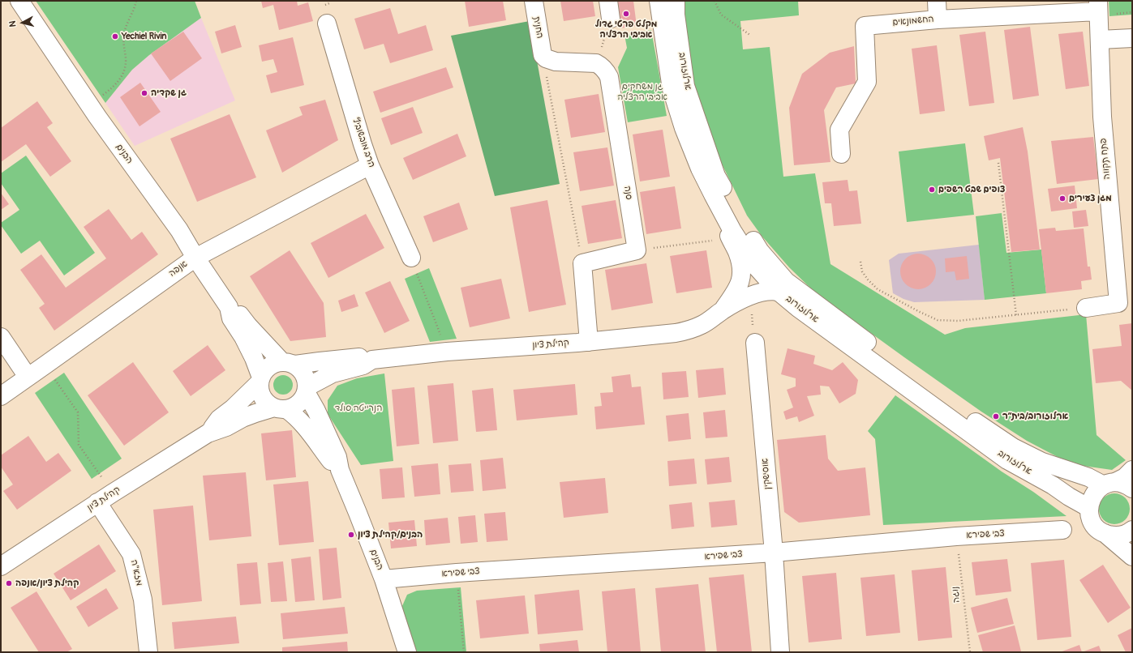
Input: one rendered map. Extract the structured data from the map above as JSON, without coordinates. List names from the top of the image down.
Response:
{
  "streets": {
    "street": [
      "החשמונאים",
      "החנית",
      "ארלוזורוב",
      "הרב מובשוביץ",
      "הבנים",
      "פתח תקווה",
      "סנה",
      "אנפה",
      "קהילת ציון",
      "אוסישקין",
      "צבי שפירא",
      "מזא\"ה"
    ],
    "path": ["נוגה"]
  },
  "crossings": [
    ["החשמונאים", "פתח תקווה"],
    ["ארלוזורוב", "קהילת ציון"],
    ["הרב מובשוביץ", "אנפה"],
    ["הבנים", "אנפה"],
    ["הבנים", "קהילת ציון"],
    ["הבנים", "צבי שפירא"],
    ["קהילת ציון", "מזא\"ה"],
    ["אוסישקין", "צבי שפירא"],
    ["צבי שפירא", "נוגה"]
  ],
  "parks": ["גן משחקים אביבי הרצליה", "הנרייטה סולד"],
  "places": [
    "מקלט פרטי גדול אביבי הרצליה",
    "Yechiel Rivin",
    "גן שקדיה",
    "צופים שבט רשפים",
    "מגן צעירים",
    "ארלוזורוב/בית״ר",
    "הבנים/קהילת ציון",
    "קהילת ציון/אנפה"
  ],
  "north": "left"
}
